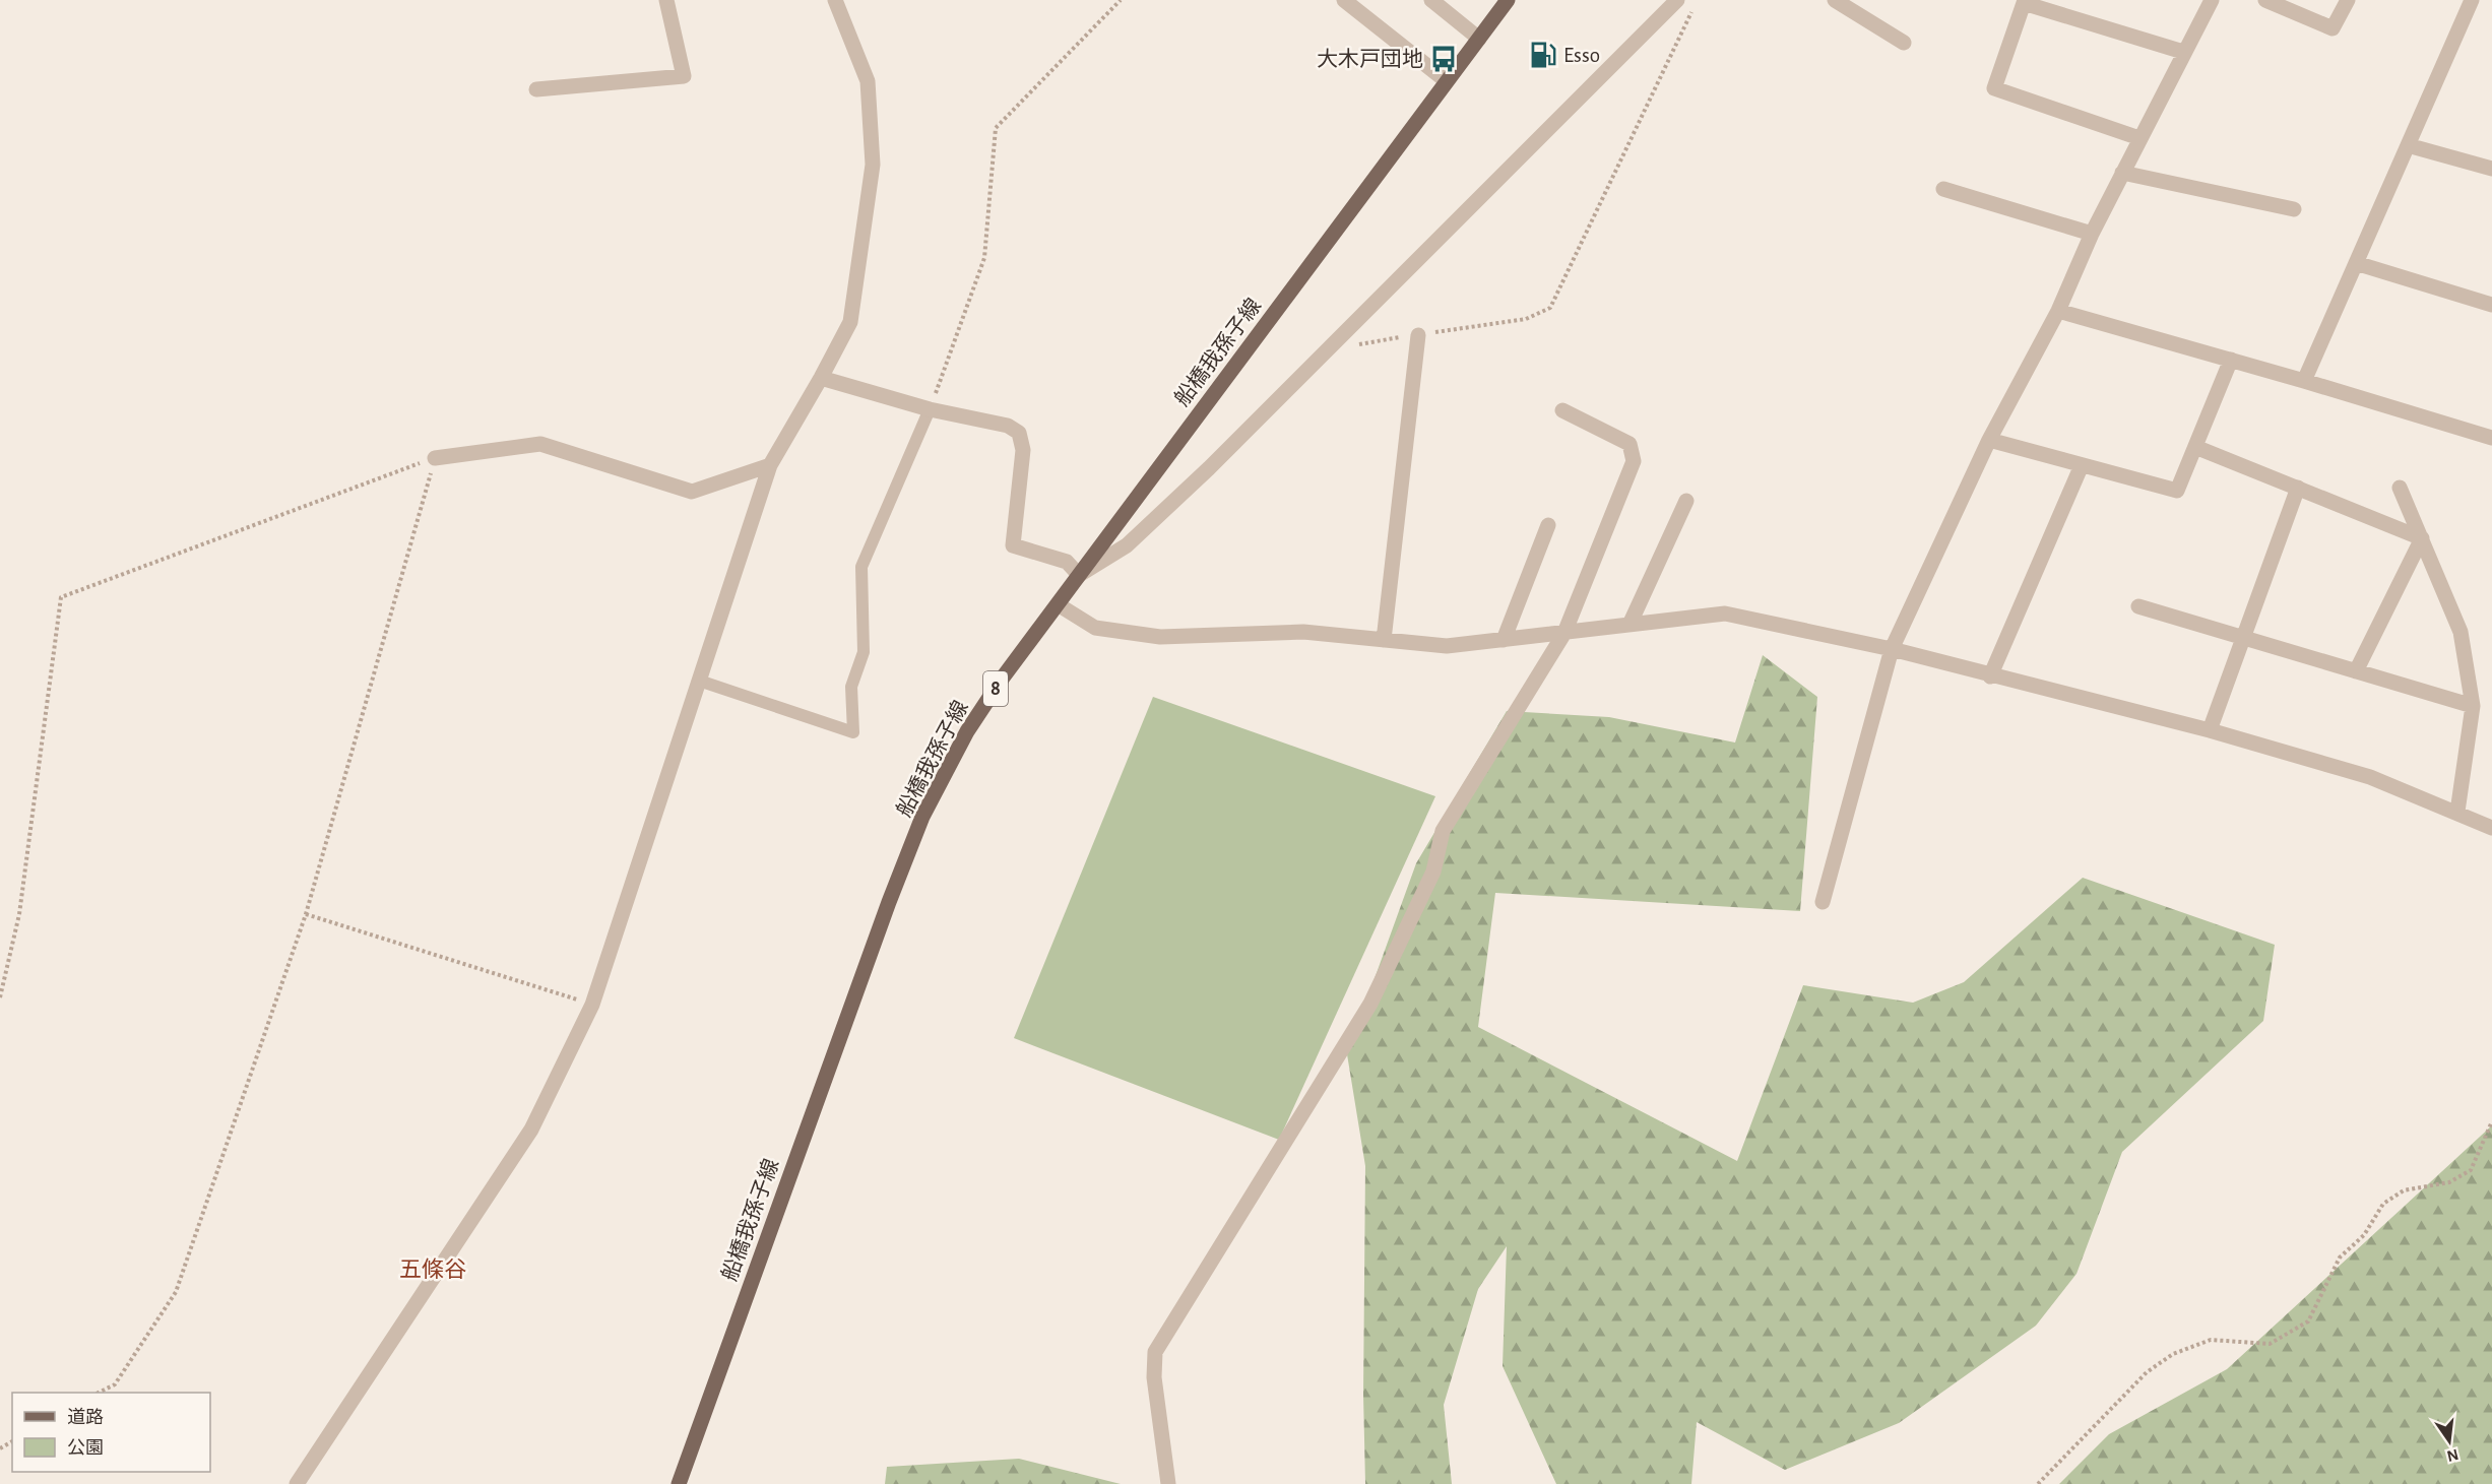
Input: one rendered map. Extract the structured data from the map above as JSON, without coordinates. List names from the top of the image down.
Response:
{
  "streets": {
    "main road": ["船橋我孫子線", "8"]
  },
  "districts": ["五條谷"],
  "places": {
    "fuel station": ["Esso"],
    "bus stop": ["大木戸団地"]
  },
  "legend": ["道路", "公園"],
  "north": "bottom"
}
